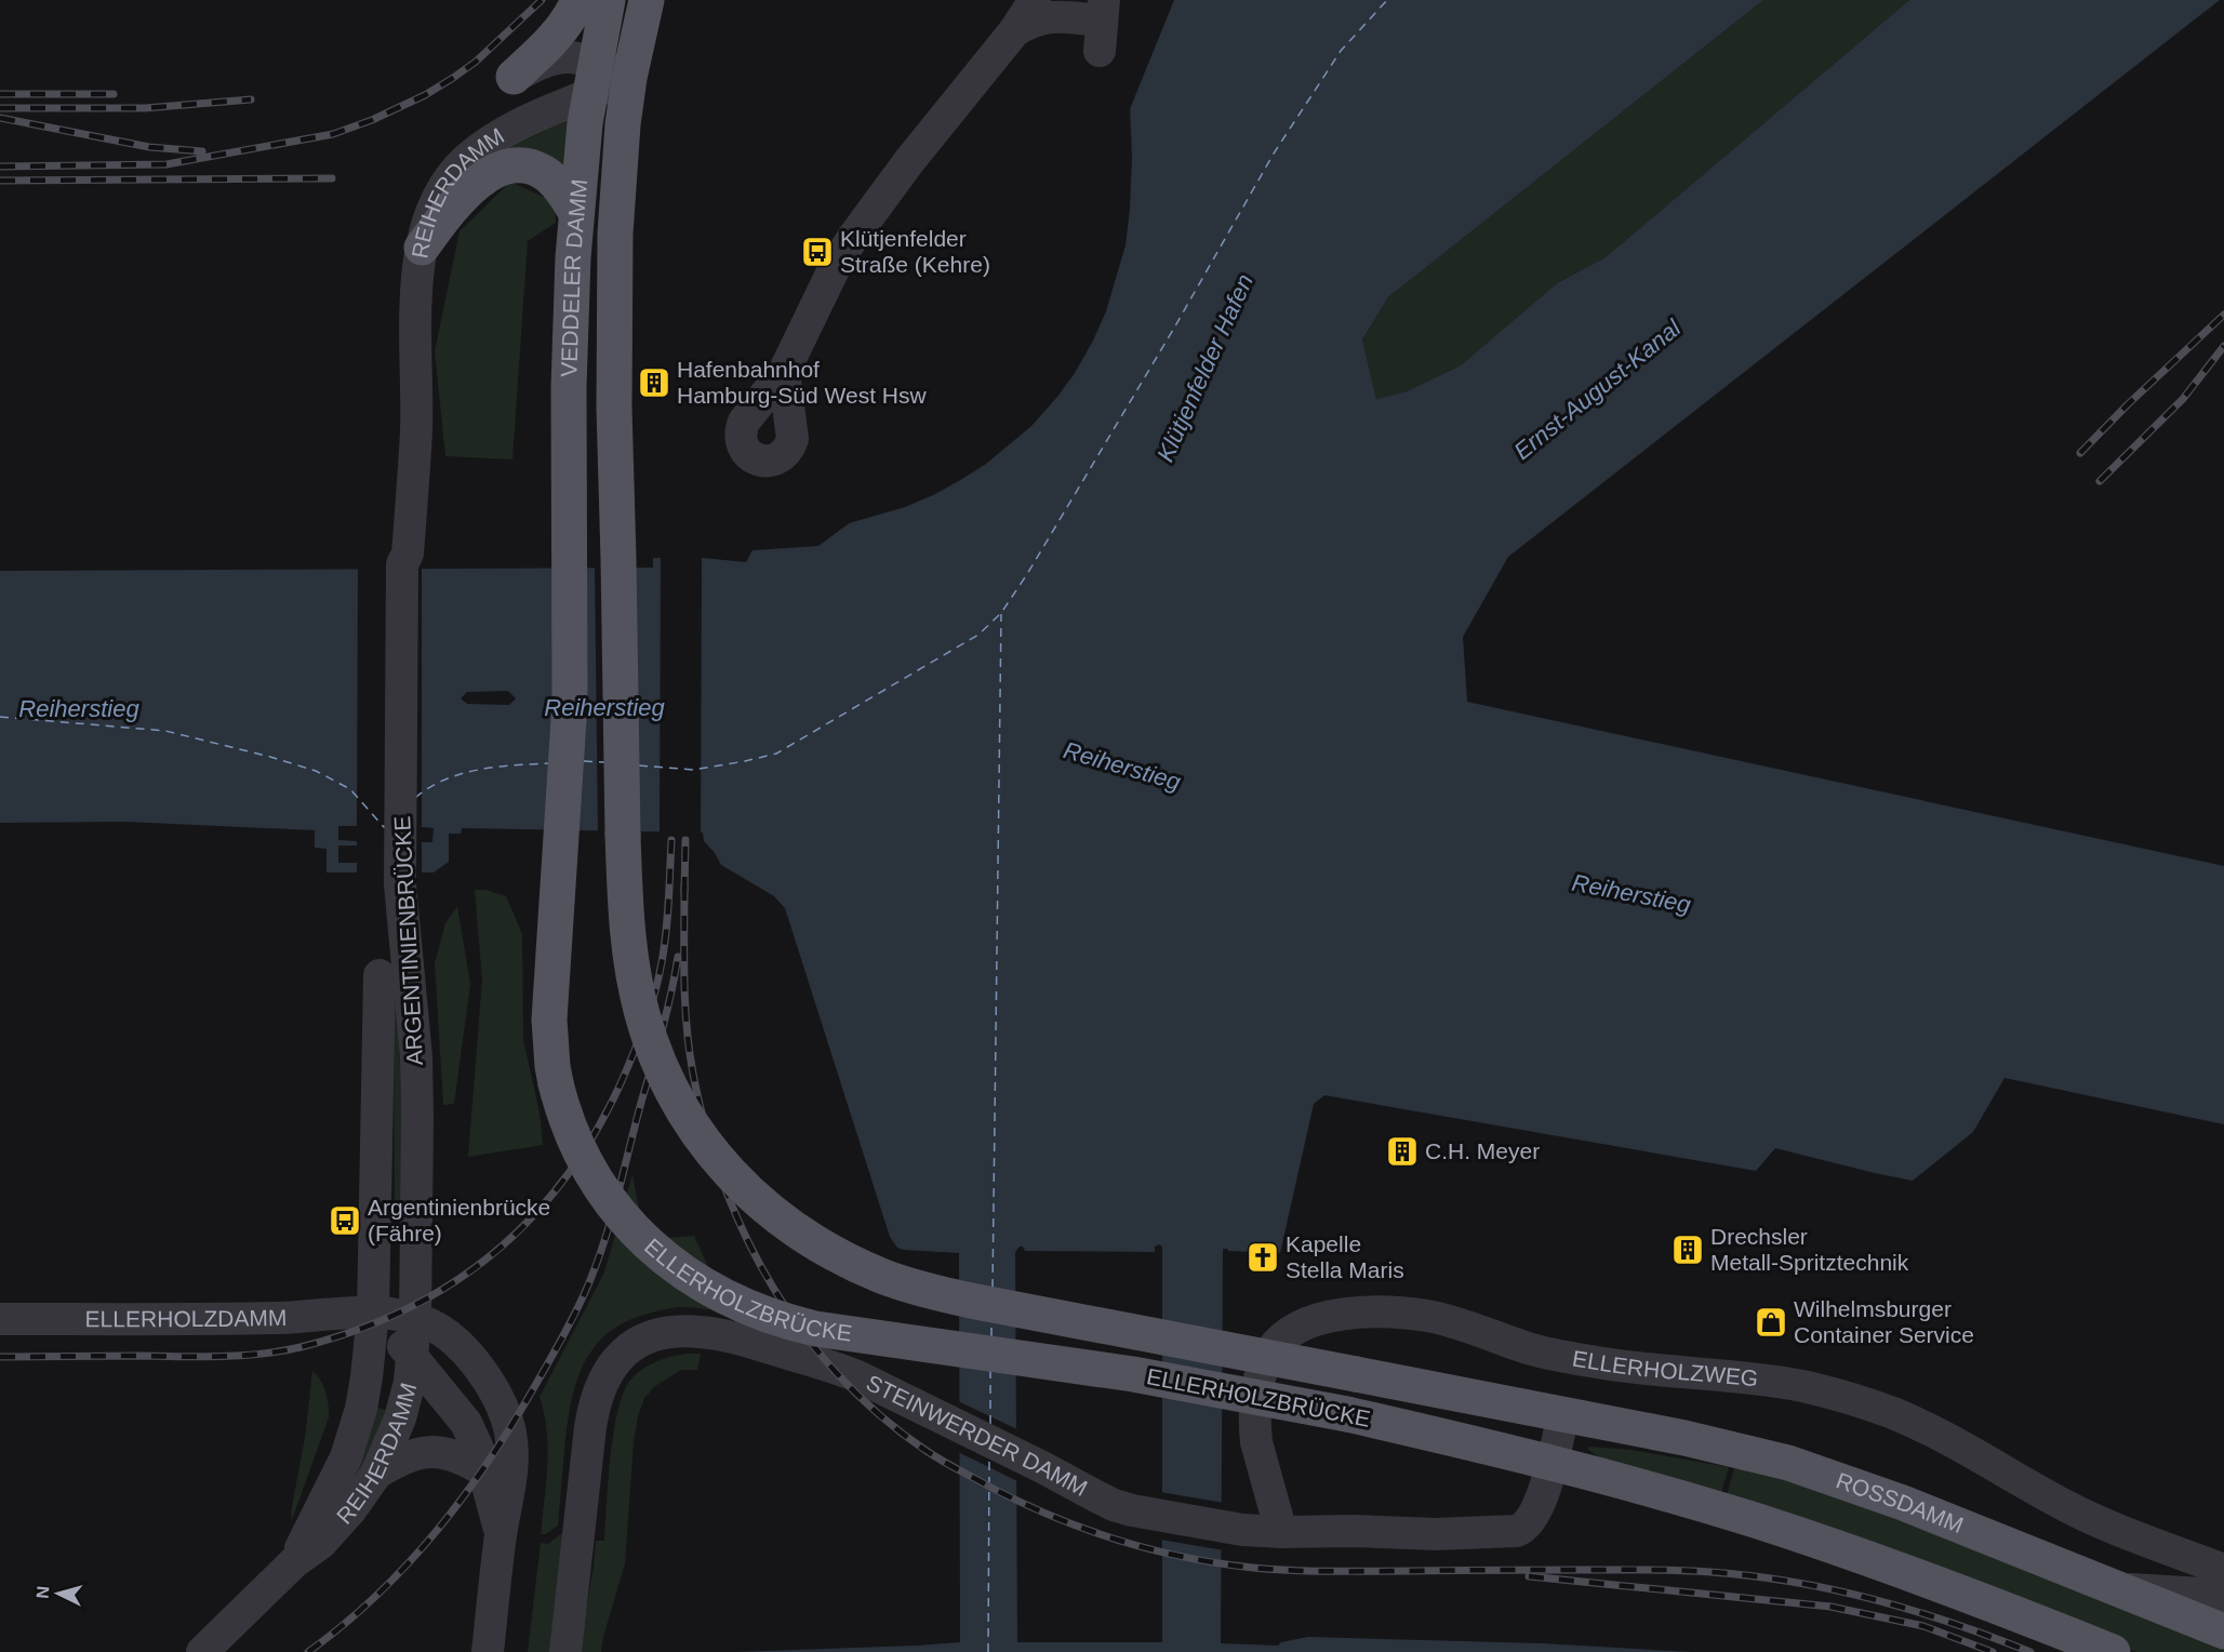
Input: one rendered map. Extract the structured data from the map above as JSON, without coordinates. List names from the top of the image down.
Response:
{
  "streets": {
    "main road": ["VEDDELER DAMM", "ELLERHOLZBRÜCKE", "ROSSDAMM"],
    "street": [
      "REIHERDAMM",
      "ARGENTINIENBRÜCKE",
      "ELLERHOLZDAMM",
      "ELLERHOLZWEG",
      "STEINWERDER DAMM"
    ]
  },
  "crossings": [
    ["REIHERDAMM", "VEDDELER DAMM"],
    ["REIHERDAMM", "ARGENTINIENBRÜCKE"],
    ["REIHERDAMM", "ELLERHOLZDAMM"],
    ["VEDDELER DAMM", "ELLERHOLZBRÜCKE"],
    ["ARGENTINIENBRÜCKE", "ELLERHOLZDAMM"],
    ["ELLERHOLZBRÜCKE", "STEINWERDER DAMM"],
    ["ELLERHOLZBRÜCKE", "ROSSDAMM"],
    ["ELLERHOLZWEG", "STEINWERDER DAMM"],
    ["STEINWERDER DAMM", "ROSSDAMM"]
  ],
  "water": ["Klütjenfelder Hafen", "Ernst-August-Kanal", "Reiherstieg"],
  "places": {
    "bus stop": ["Klütjenfelder Straße (Kehre)", "Argentinienbrücke (Fähre)"],
    "building": ["Hafenbahnhof Hamburg-Süd West Hsw", "C.H. Meyer", "Drechsler Metall-Spritztechnik"],
    "church": ["Kapelle Stella Maris"],
    "shop": ["Wilhelmsburger Container Service"]
  },
  "north": "left"
}
